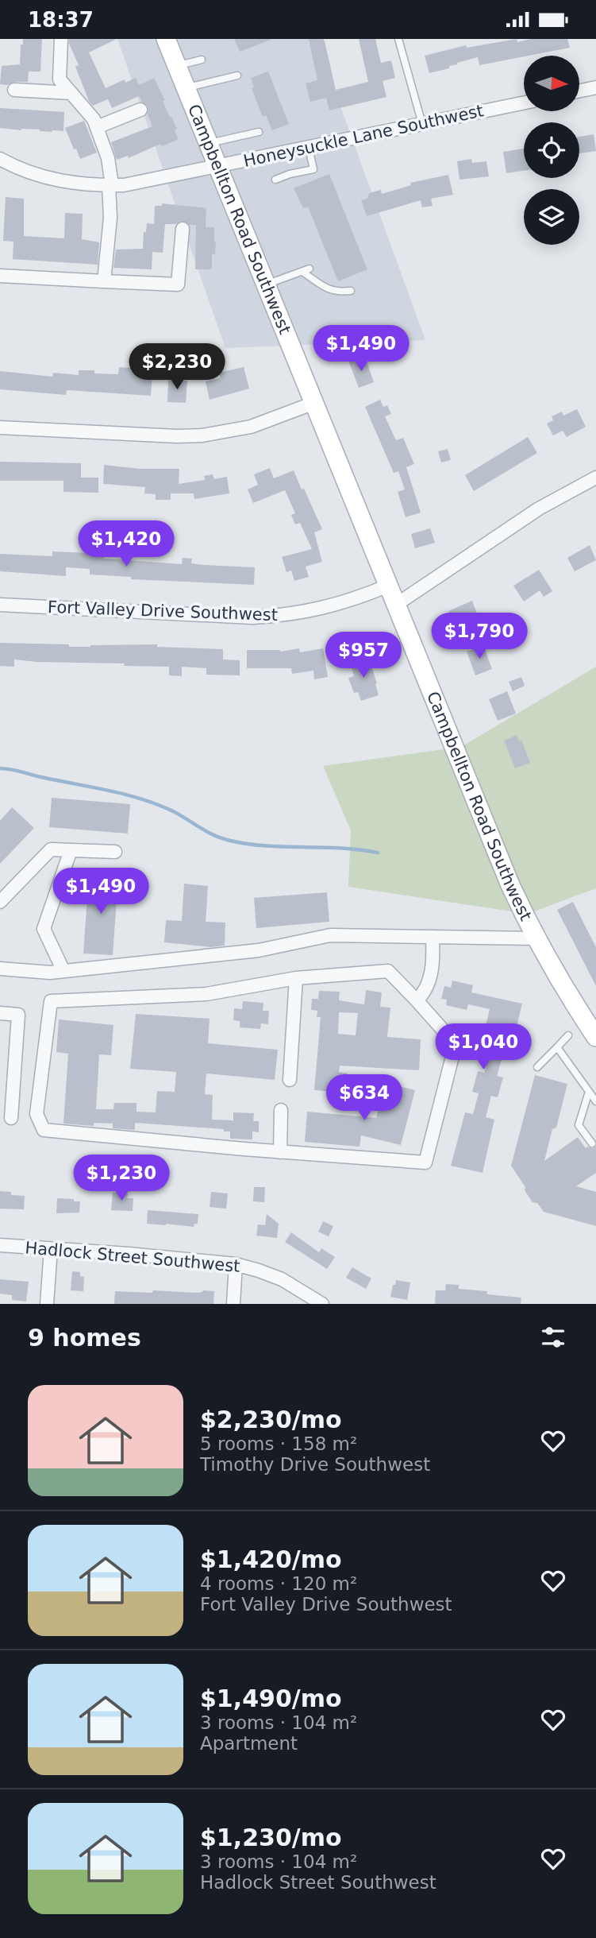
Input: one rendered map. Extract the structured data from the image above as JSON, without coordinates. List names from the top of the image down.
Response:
{
  "streets": {
    "main road": ["Campbellton Road Southwest"],
    "street": ["Honeysuckle Lane Southwest", "Fort Valley Drive Southwest", "Hadlock Street Southwest"]
  },
  "crossings": [
    ["Honeysuckle Lane Southwest", "Campbellton Road Southwest"],
    ["Campbellton Road Southwest", "Fort Valley Drive Southwest"]
  ],
  "north": "right",
  "page": {
    "status": "18:37",
    "price": [
      "$1,490",
      "$2,230",
      "$1,420",
      "$1,790",
      "$957",
      "$1,490",
      "$1,040",
      "$634",
      "$1,230"
    ],
    "heading": "9 homes",
    "list": [
      {
        "name": "$2,230/mo",
        "note": "5 rooms · 158 m² · Timothy Drive Southwest"
      },
      {
        "name": "$1,420/mo",
        "note": "4 rooms · 120 m² · Fort Valley Drive Southwest"
      },
      {
        "name": "$1,490/mo",
        "note": "3 rooms · 104 m² · Apartment"
      },
      {
        "name": "$1,230/mo",
        "note": "3 rooms · 104 m² · Hadlock Street Southwest"
      }
    ]
  }
}
